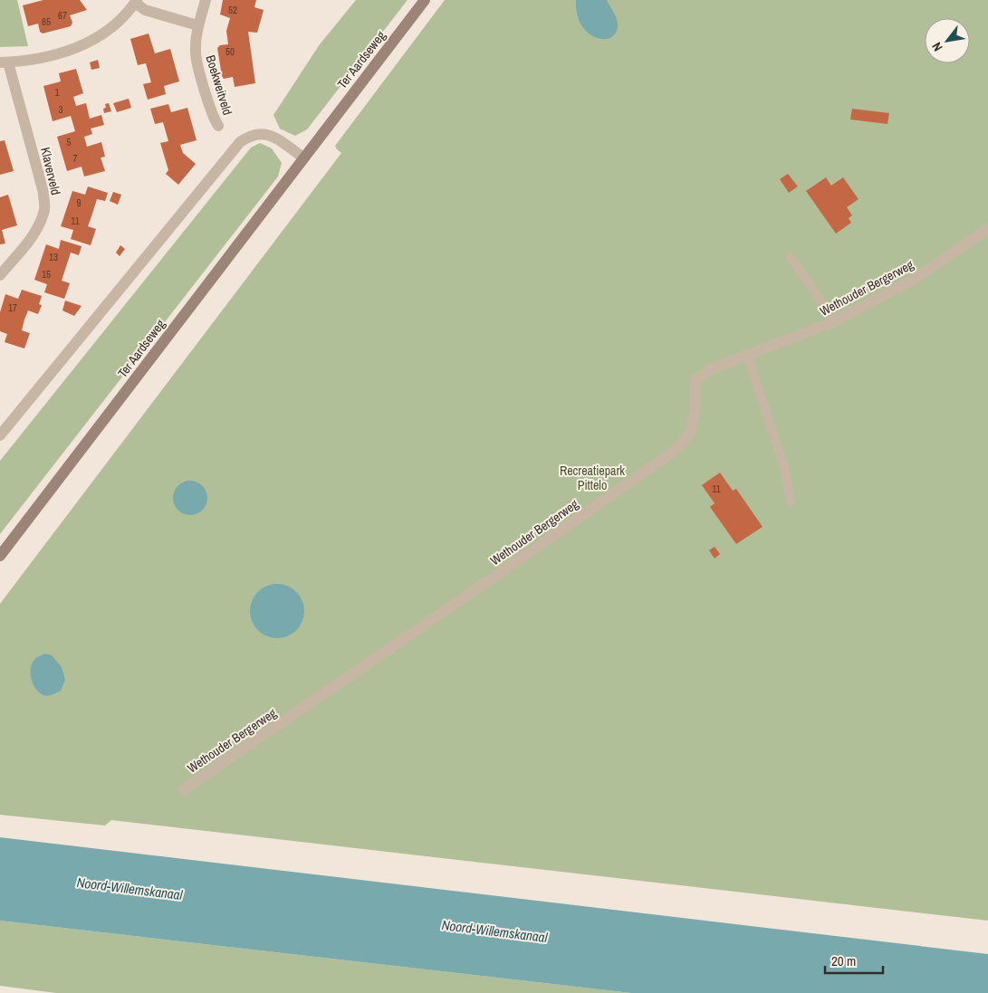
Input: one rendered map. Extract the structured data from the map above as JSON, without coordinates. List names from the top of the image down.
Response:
{
  "streets": {
    "street": [
      "Ter Aardseweg",
      "Boekweitveld",
      "Klaverveld",
      "Wethouder Bergerweg"
    ]
  },
  "water": ["Noord-Willemskanaal"],
  "parks": ["Recreatiepark Pittelo"],
  "house_numbers": [
    "52",
    "67",
    "65",
    "50",
    "1",
    "3",
    "5",
    "7",
    "9",
    "11",
    "13",
    "15",
    "17",
    "11"
  ],
  "scale_bar": "20 m",
  "north": "bottom left"
}
